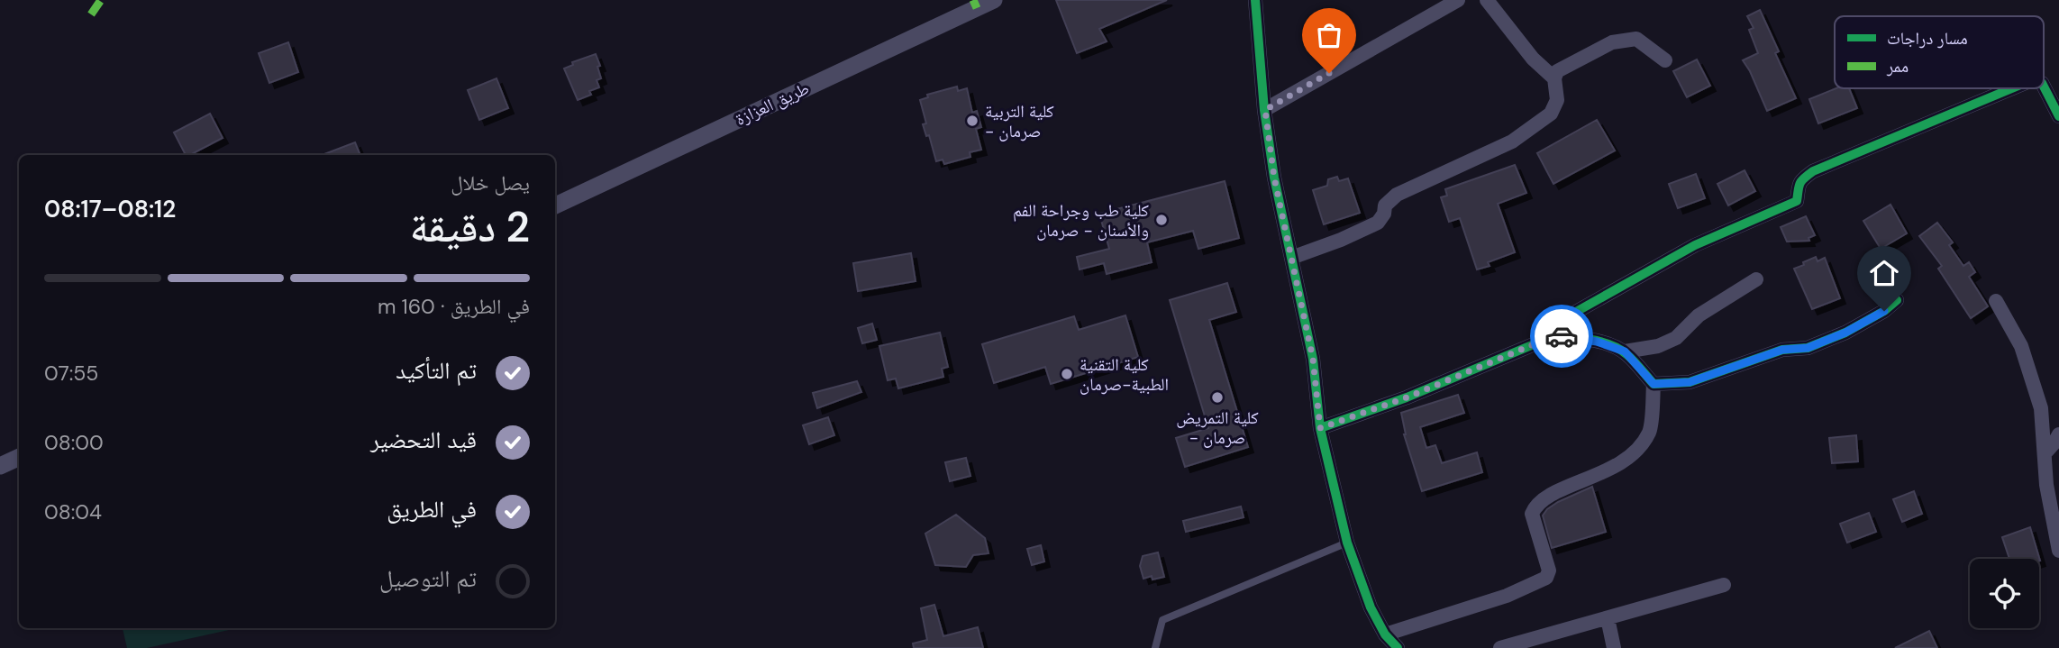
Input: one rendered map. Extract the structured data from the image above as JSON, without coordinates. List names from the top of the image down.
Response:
{
  "streets": {
    "street": ["طريق العزازة"]
  },
  "places": [
    "كلية التربية - صرمان",
    "كلية طب وجراحة الفم والأسنان - صرمان",
    "كلية التقنية الطبية-صرمان",
    "كلية التمريض - صرمان"
  ],
  "legend": ["مسار دراجات", "ممر"],
  "page": {
    "heading": ["2 دقيقة", "يصل خلال", "08:12–08:17"],
    "bar": "في الطريق · 160 m",
    "list": [
      ["تم التأكيد", "07:55"],
      ["قيد التحضير", "08:00"],
      ["في الطريق", "08:04"],
      "تم التوصيل"
    ]
  }
}
